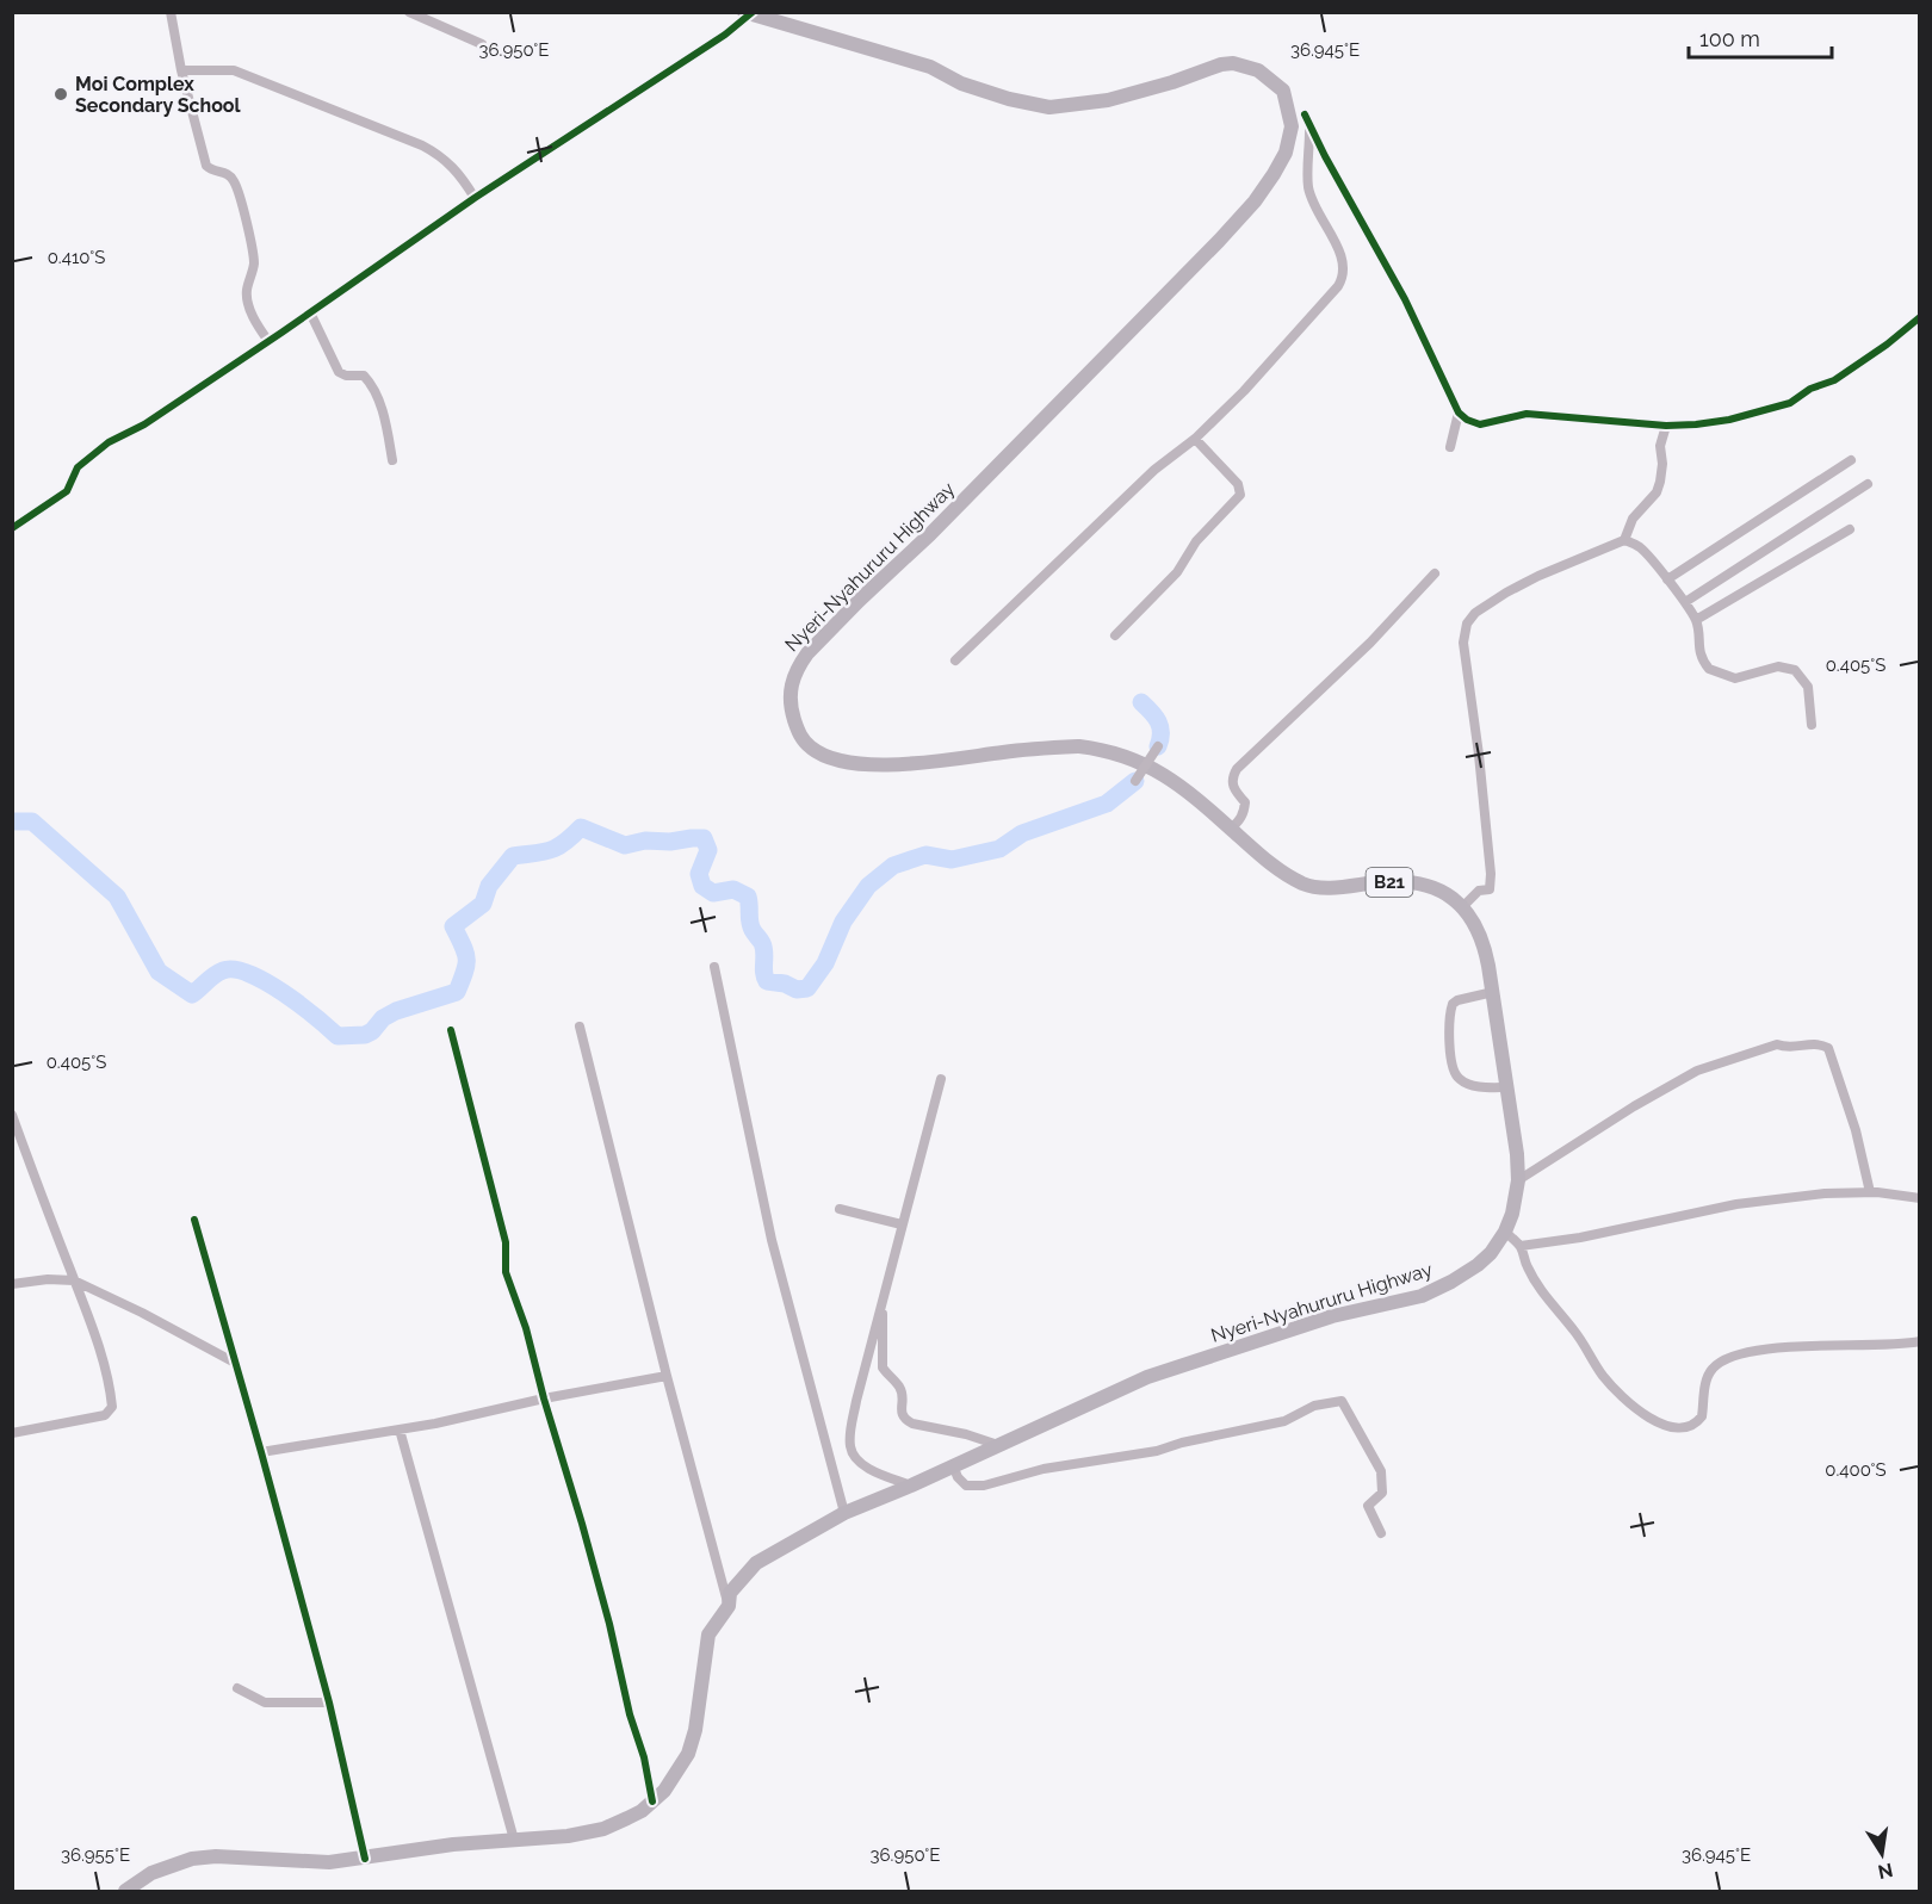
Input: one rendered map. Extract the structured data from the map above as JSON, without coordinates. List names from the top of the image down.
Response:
{
  "streets": {
    "highway": ["Nyeri-Nyahururu Highway", "B21"]
  },
  "places": ["Moi Complex Secondary School"],
  "scale_bar": "100 m",
  "north": "bottom",
  "coordinates": [
    "36.950°E",
    "36.945°E",
    "0.410°S",
    "0.405°S",
    "0.400°S",
    "36.955°E"
  ]
}
